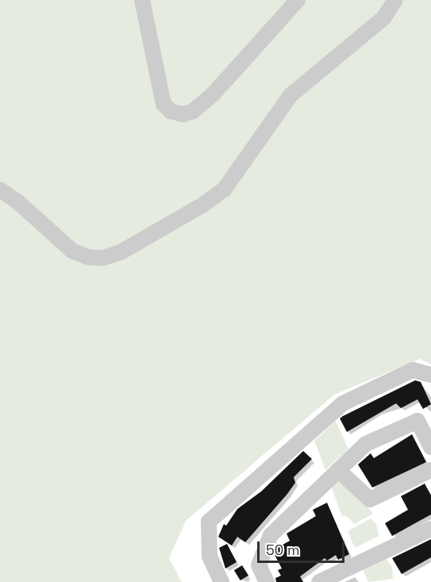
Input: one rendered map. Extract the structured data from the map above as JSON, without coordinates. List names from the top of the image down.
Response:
{
  "scale_bar": "50 m"
}
